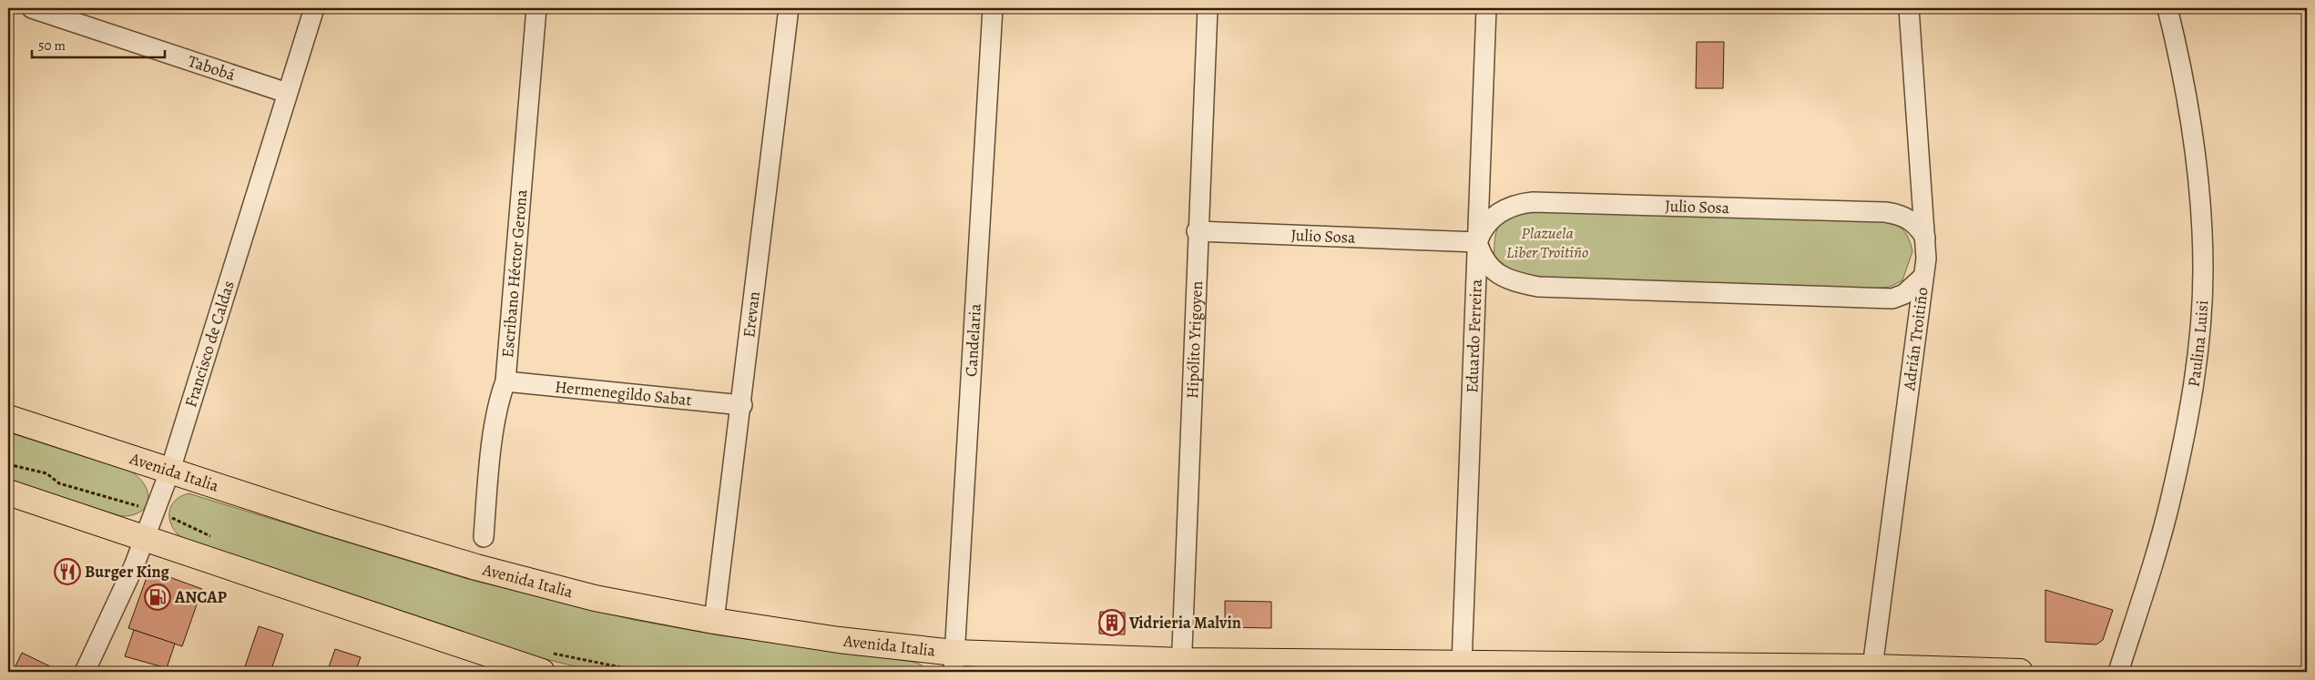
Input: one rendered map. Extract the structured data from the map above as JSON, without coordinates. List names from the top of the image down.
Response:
{
  "streets": {
    "main road": ["Avenida Italia"],
    "street": [
      "Tabobá",
      "Julio Sosa",
      "Escribano Héctor Gerona",
      "Erevan",
      "Eduardo Ferreira",
      "Adrián Troitiño",
      "Hipólito Yrigoyen",
      "Candelaria",
      "Paulina Luisi",
      "Francisco de Caldas",
      "Hermenegildo Sabat"
    ]
  },
  "crossings": [
    ["Tabobá", "Francisco de Caldas"],
    ["Julio Sosa", "Eduardo Ferreira"],
    ["Julio Sosa", "Adrián Troitiño"],
    ["Julio Sosa", "Hipólito Yrigoyen"],
    ["Escribano Héctor Gerona", "Hermenegildo Sabat"],
    ["Erevan", "Hermenegildo Sabat"],
    ["Erevan", "Avenida Italia"],
    ["Eduardo Ferreira", "Avenida Italia"],
    ["Adrián Troitiño", "Avenida Italia"],
    ["Hipólito Yrigoyen", "Avenida Italia"],
    ["Candelaria", "Avenida Italia"],
    ["Francisco de Caldas", "Avenida Italia"]
  ],
  "parks": ["Plazuela Liber Troitiño"],
  "places": {
    "restaurant": ["Burger King"],
    "fuel station": ["ANCAP"],
    "building": ["Vidrieria Malvin"]
  },
  "scale_bar": "50 m"
}
